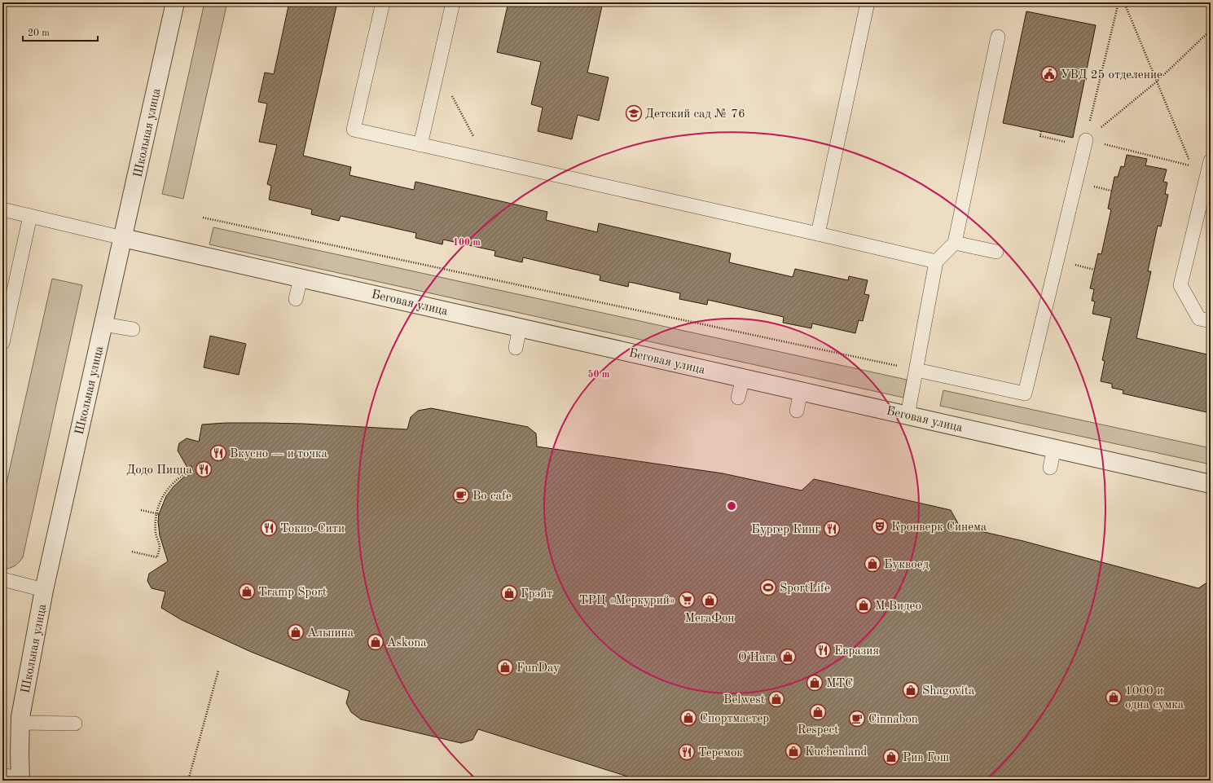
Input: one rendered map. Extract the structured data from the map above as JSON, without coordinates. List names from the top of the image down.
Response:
{
  "streets": {
    "street": ["Школьная улица", "Беговая улица"]
  },
  "crossings": [
    ["Школьная улица", "Беговая улица"]
  ],
  "places": {
    "public building": ["УВД 25 отделение"],
    "school or university": ["Детский сад № 76"],
    "restaurant": [
      "Вкусно — и точка",
      "Додо Пицца",
      "Токио-Сити",
      "Бургер Кинг",
      "Евразия",
      "Теремок"
    ],
    "cafe": ["Bo cafe", "Cinnabon"],
    "theatre": ["Кронверк Синема"],
    "shop": [
      "Буквоед",
      "Tramp Sport",
      "Грэйт",
      "МегаФон",
      "М.Видео",
      "Альпина",
      "Askona",
      "O'Hara",
      "FunDay",
      "МТС",
      "Shagovita",
      "1000 и одна сумка",
      "Belwest",
      "Respect",
      "Спортмастер",
      "Kuchenland",
      "Рив Гош"
    ],
    "sports": ["SportLife"],
    "supermarket": ["ТРЦ «Меркурий»"]
  },
  "scale_bar": "20 m",
  "rings": ["100 m", "50 m"]
}
